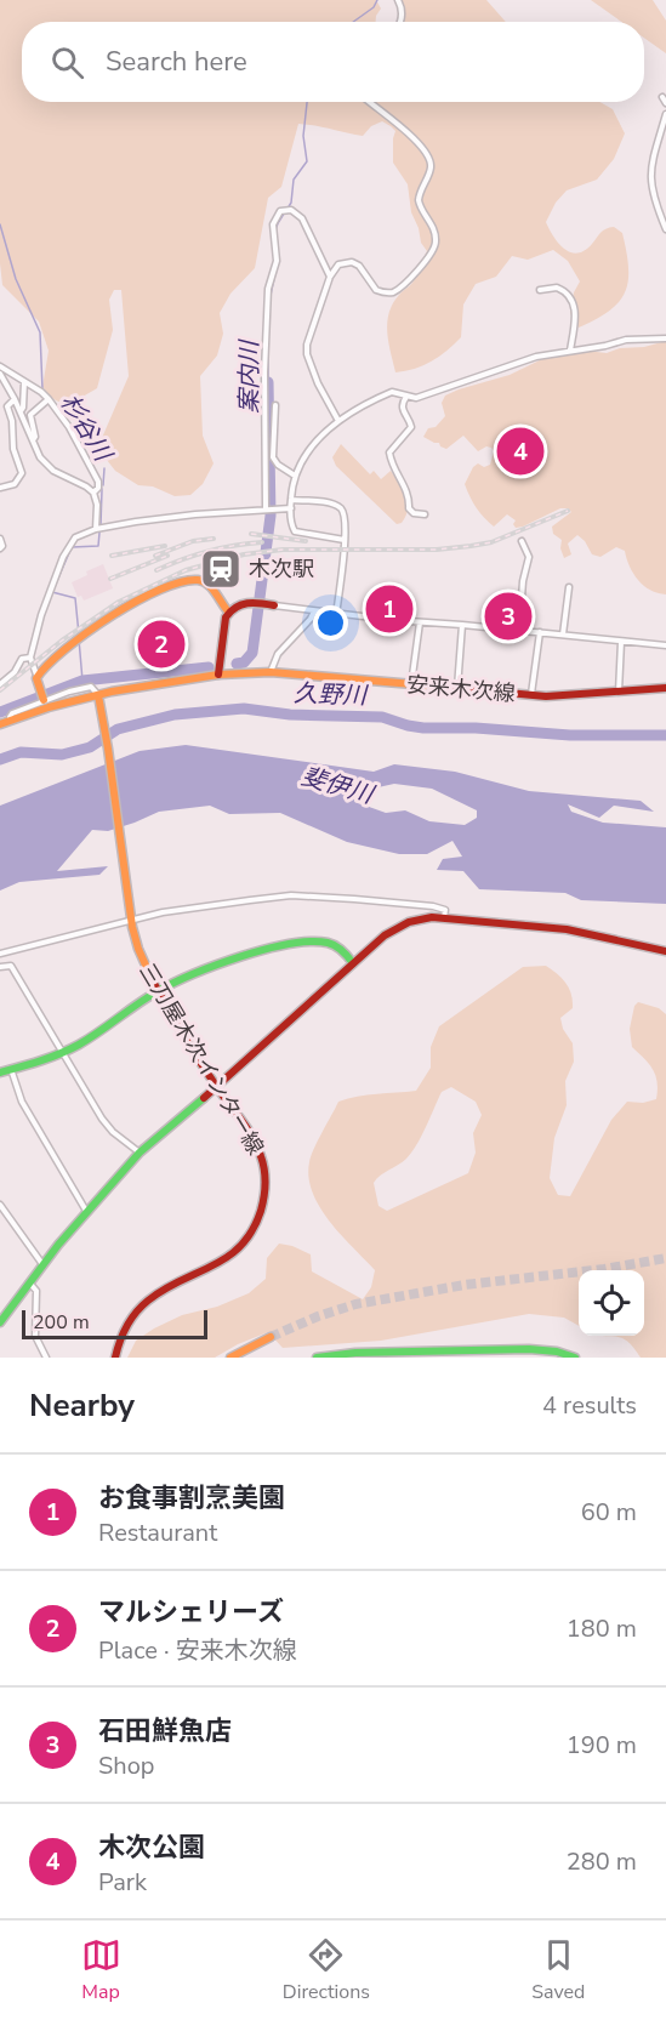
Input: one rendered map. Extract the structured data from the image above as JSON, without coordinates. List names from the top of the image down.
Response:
{
  "streets": {
    "main road": ["安来木次線", "三刀屋木次インター線"]
  },
  "crossings": [
    ["安来木次線", "三刀屋木次インター線"]
  ],
  "water": [
    "案内川",
    "杉谷川",
    "久野川",
    "斐伊川"
  ],
  "places": {
    "station": ["木次駅"]
  },
  "scale_bar": "200 m",
  "page": {
    "search": "Search here",
    "pins": [
      "4",
      "1",
      "3",
      "2"
    ],
    "scale": "200 m",
    "heading": ["Nearby", "4 results"],
    "list": [
      {
        "mark": "1",
        "name": "お食事割烹美園",
        "note": "Restaurant",
        "value": "60 m"
      },
      {
        "mark": "2",
        "name": "マルシェリーズ",
        "note": "Place · 安来木次線",
        "value": "180 m"
      },
      {
        "mark": "3",
        "name": "石田鮮魚店",
        "note": "Shop",
        "value": "190 m"
      },
      {
        "mark": "4",
        "name": "木次公園",
        "note": "Park",
        "value": "280 m"
      }
    ],
    "nav": ["Map", "Directions", "Saved"]
  }
}
